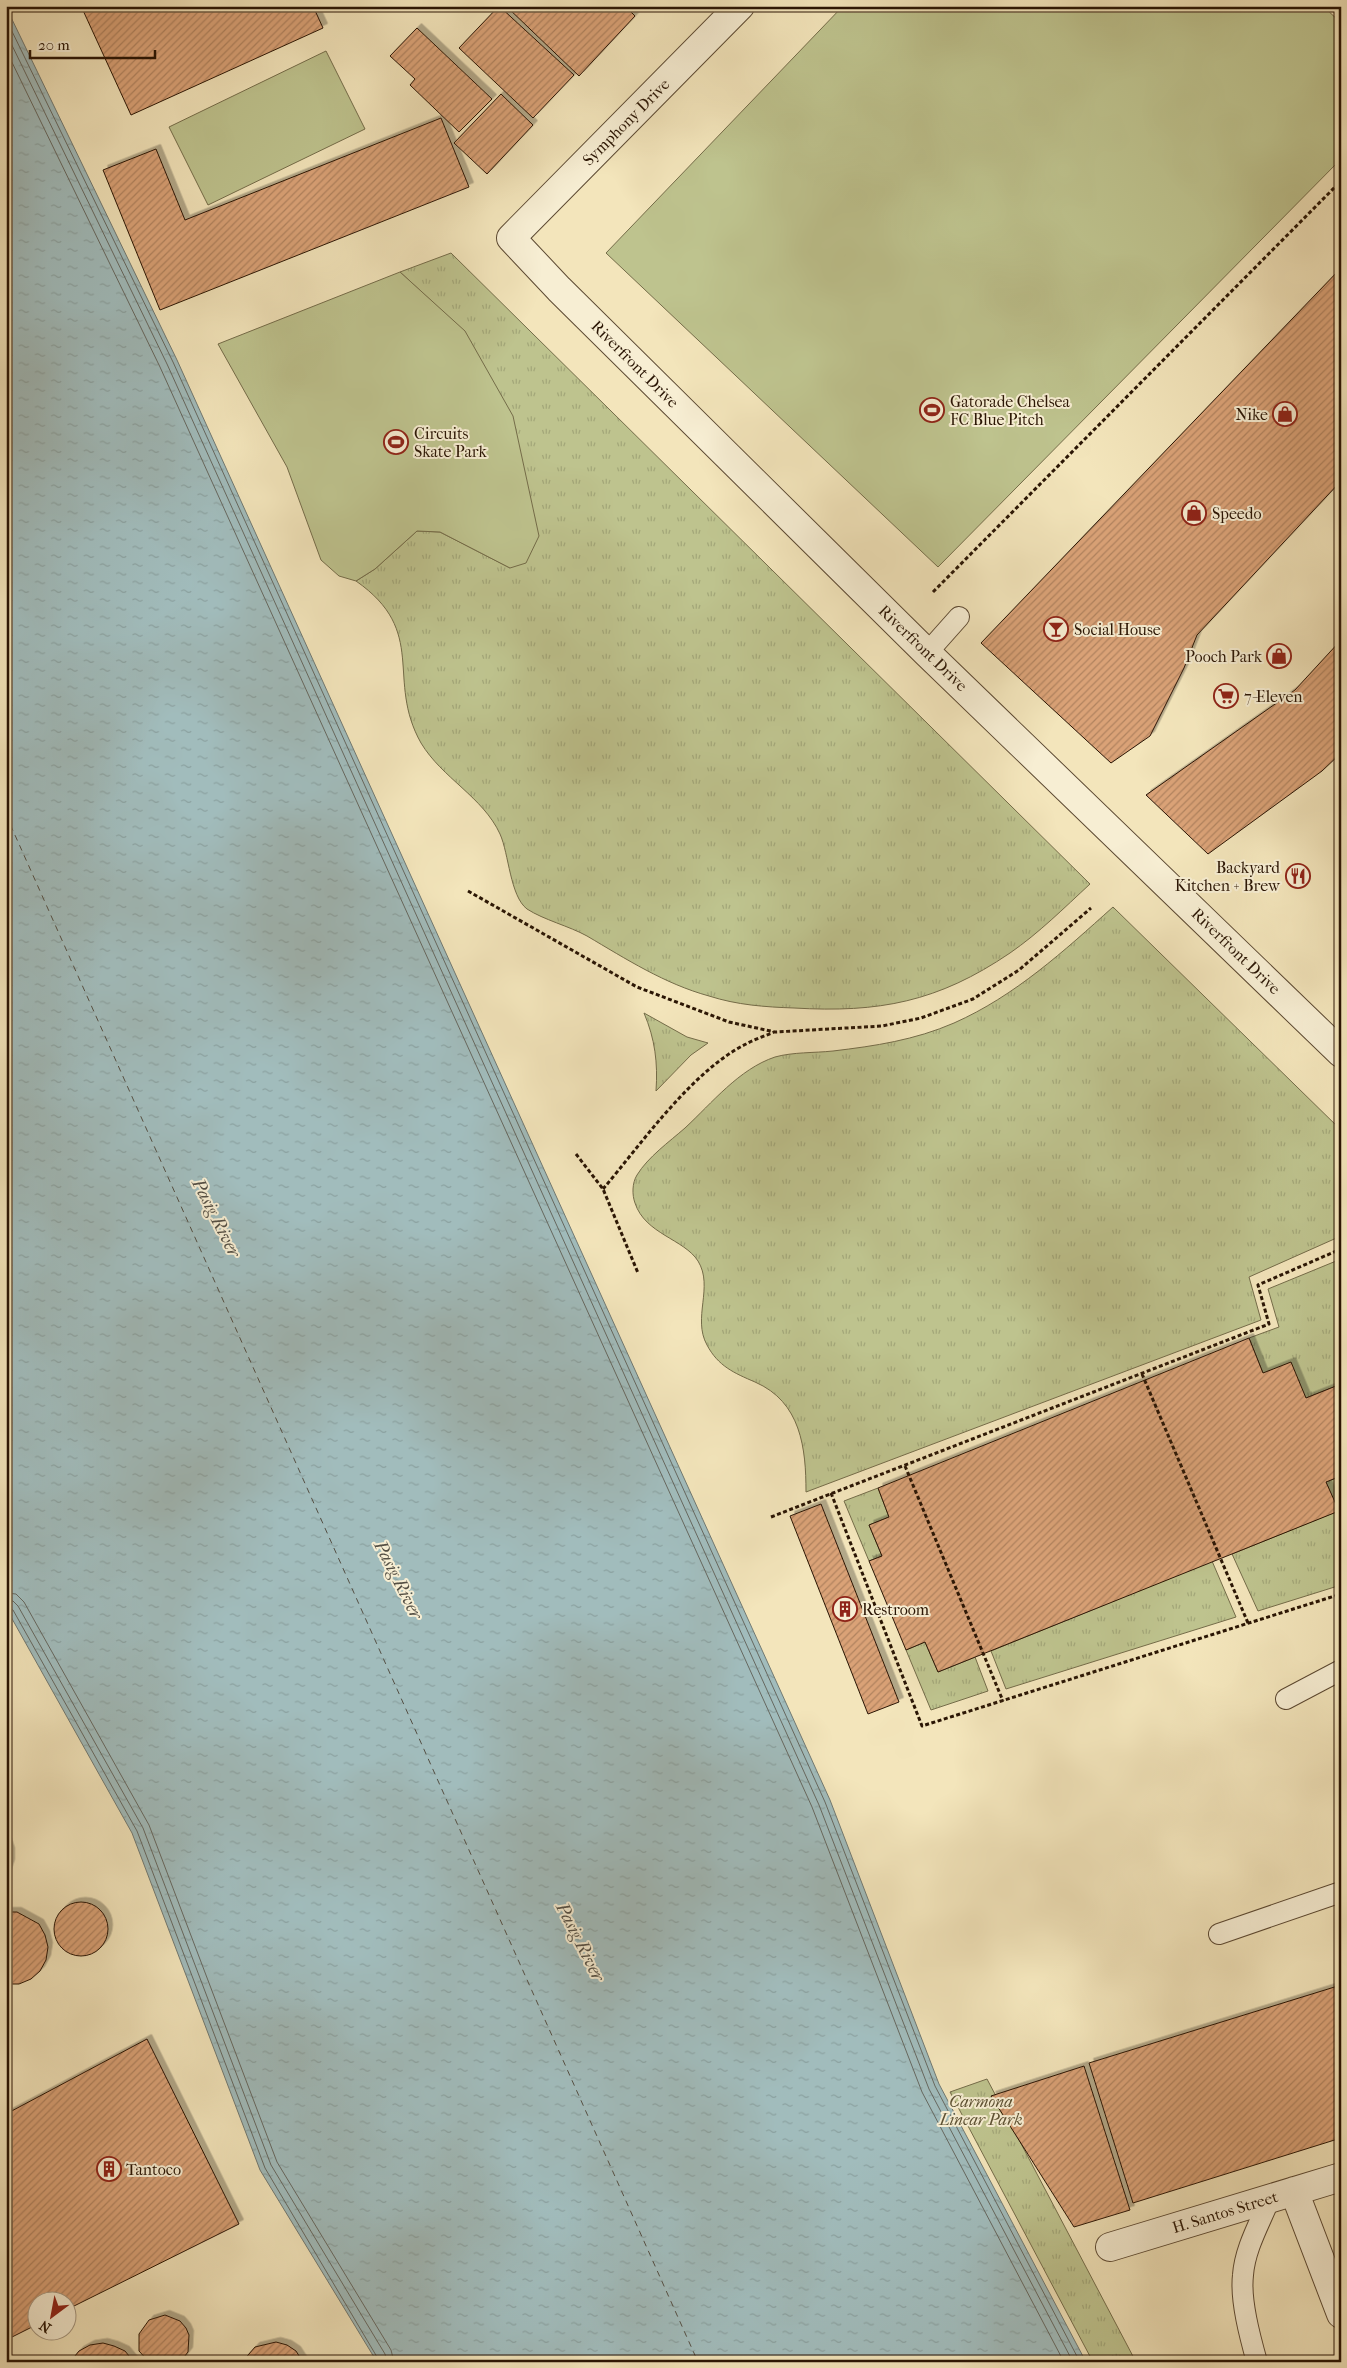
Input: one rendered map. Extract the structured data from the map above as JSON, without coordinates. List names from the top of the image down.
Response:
{
  "streets": {
    "street": ["Symphony Drive", "Riverfront Drive", "H. Santos Street"]
  },
  "crossings": [
    ["Symphony Drive", "Riverfront Drive"]
  ],
  "water": ["Pasig River"],
  "parks": ["Carmona Linear Park"],
  "places": {
    "sports": ["Gatorade Chelsea FC Blue Pitch", "Circuits Skate Park"],
    "shop": ["Nike", "Speedo", "Pooch Park"],
    "bar": ["Social House"],
    "supermarket": ["7-Eleven"],
    "restaurant": ["Backyard Kitchen + Brew"],
    "building": ["Restroom", "Tantoco"]
  },
  "scale_bar": "20 m",
  "north": "bottom left"
}
